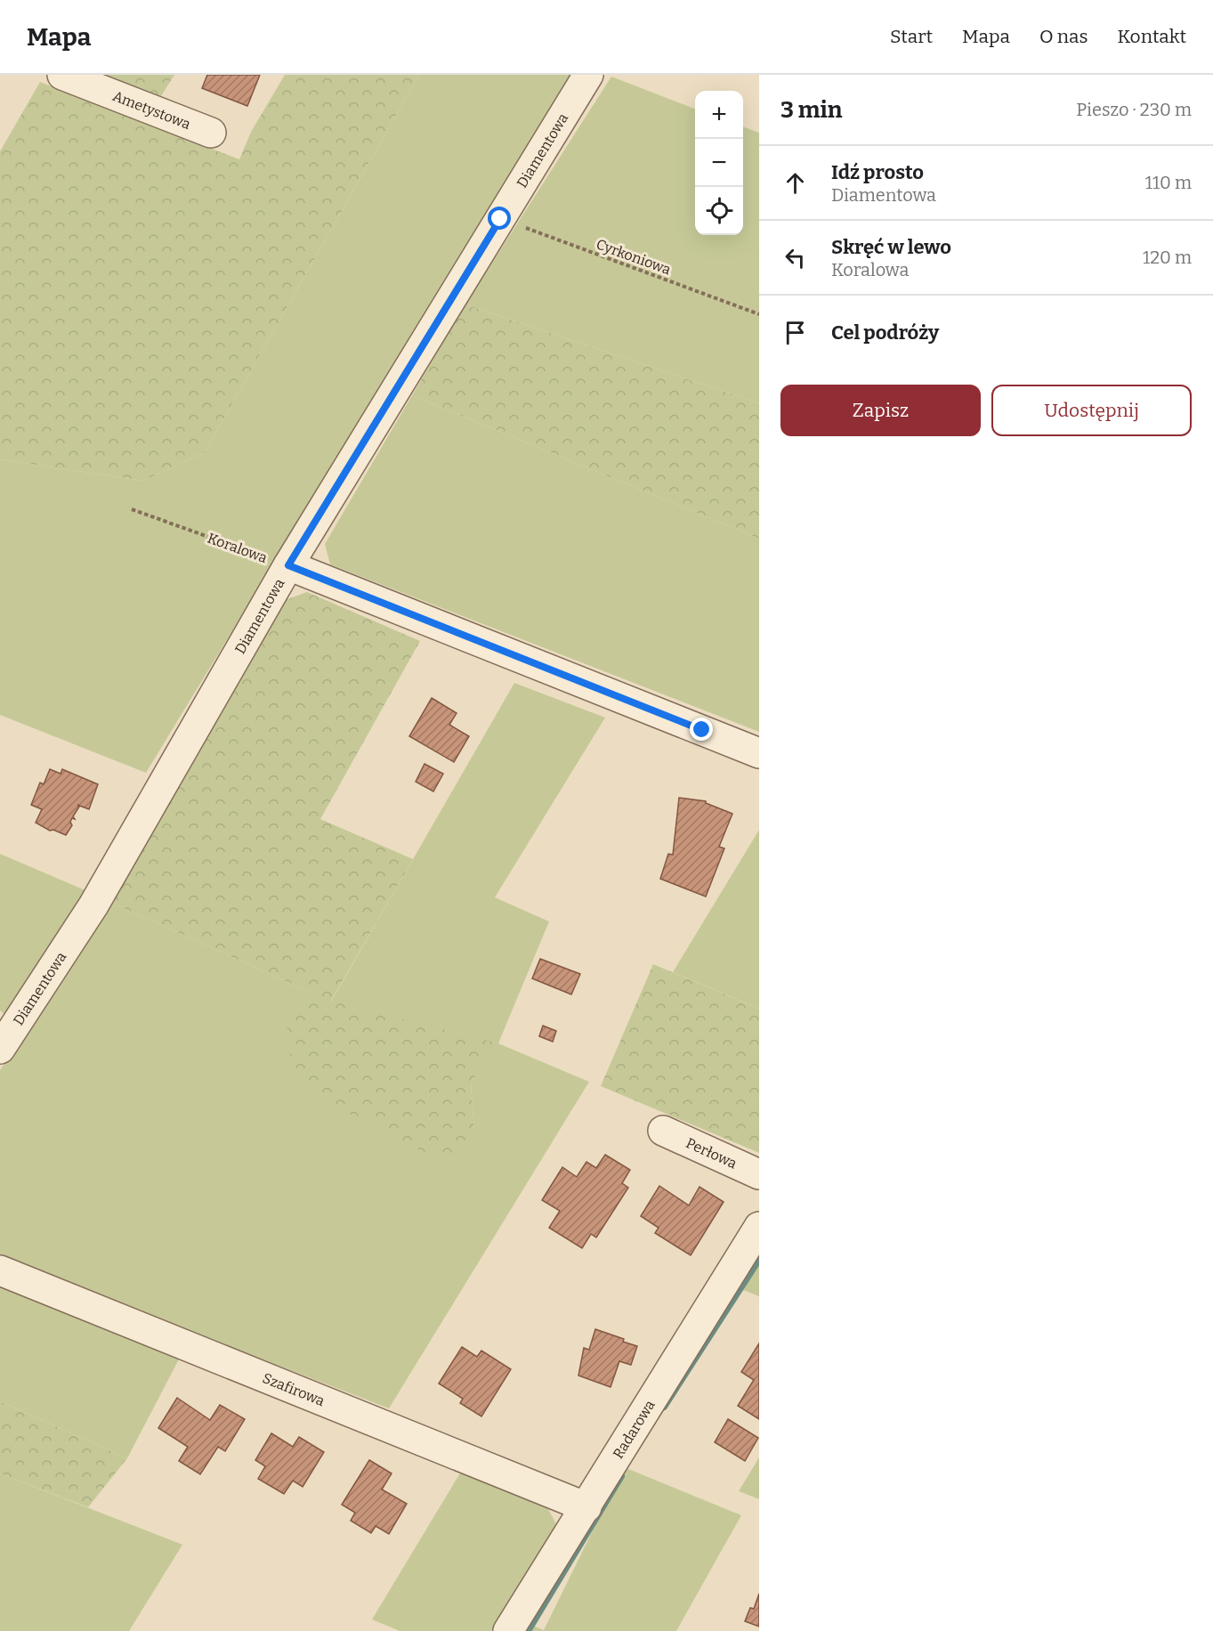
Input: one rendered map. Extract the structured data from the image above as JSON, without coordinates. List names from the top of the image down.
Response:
{
  "streets": {
    "street": [
      "Ametystowa",
      "Diamentowa",
      "Perłowa",
      "Szafirowa",
      "Radarowa"
    ],
    "path": ["Cyrkoniowa", "Koralowa"]
  },
  "crossings": [
    ["Diamentowa", "Cyrkoniowa"],
    ["Diamentowa", "Koralowa"],
    ["Szafirowa", "Radarowa"]
  ],
  "page": {
    "header": "Mapa",
    "nav": [
      "Start",
      "Mapa",
      "O nas",
      "Kontakt"
    ],
    "heading": ["3 min", "Pieszo · 230 m"],
    "map_buttons": ["+", "−"],
    "list": [
      ["Idź prosto", "Diamentowa", "110 m"],
      ["Skręć w lewo", "Koralowa", "120 m"],
      "Cel podróży"
    ],
    "buttons": ["Zapisz", "Udostępnij"]
  }
}
